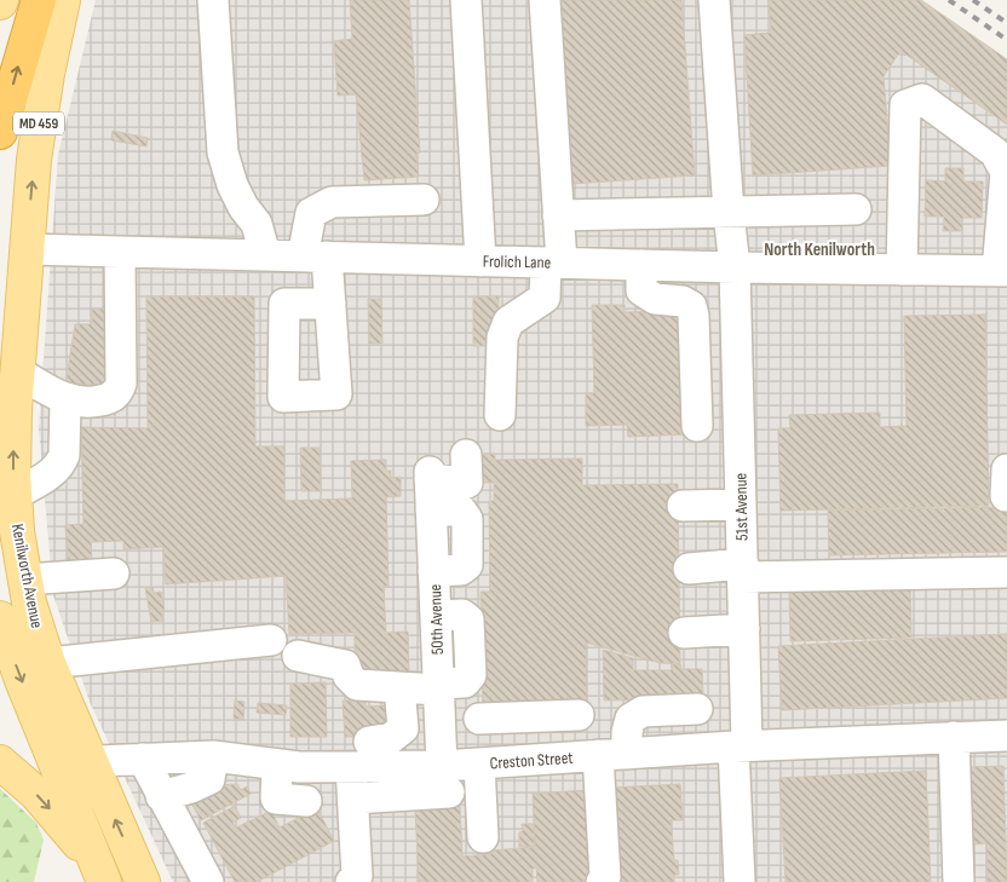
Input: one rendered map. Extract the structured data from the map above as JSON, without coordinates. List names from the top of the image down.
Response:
{
  "streets": {
    "main road": ["MD 459", "Kenilworth Avenue"],
    "street": [
      "Frolich Lane",
      "51st Avenue",
      "50th Avenue",
      "Creston Street"
    ]
  },
  "crossings": [
    ["Frolich Lane", "51st Avenue"],
    ["Frolich Lane", "Kenilworth Avenue"],
    ["51st Avenue", "Creston Street"],
    ["Kenilworth Avenue", "Creston Street"],
    ["50th Avenue", "Creston Street"]
  ],
  "districts": ["North Kenilworth"]
}
